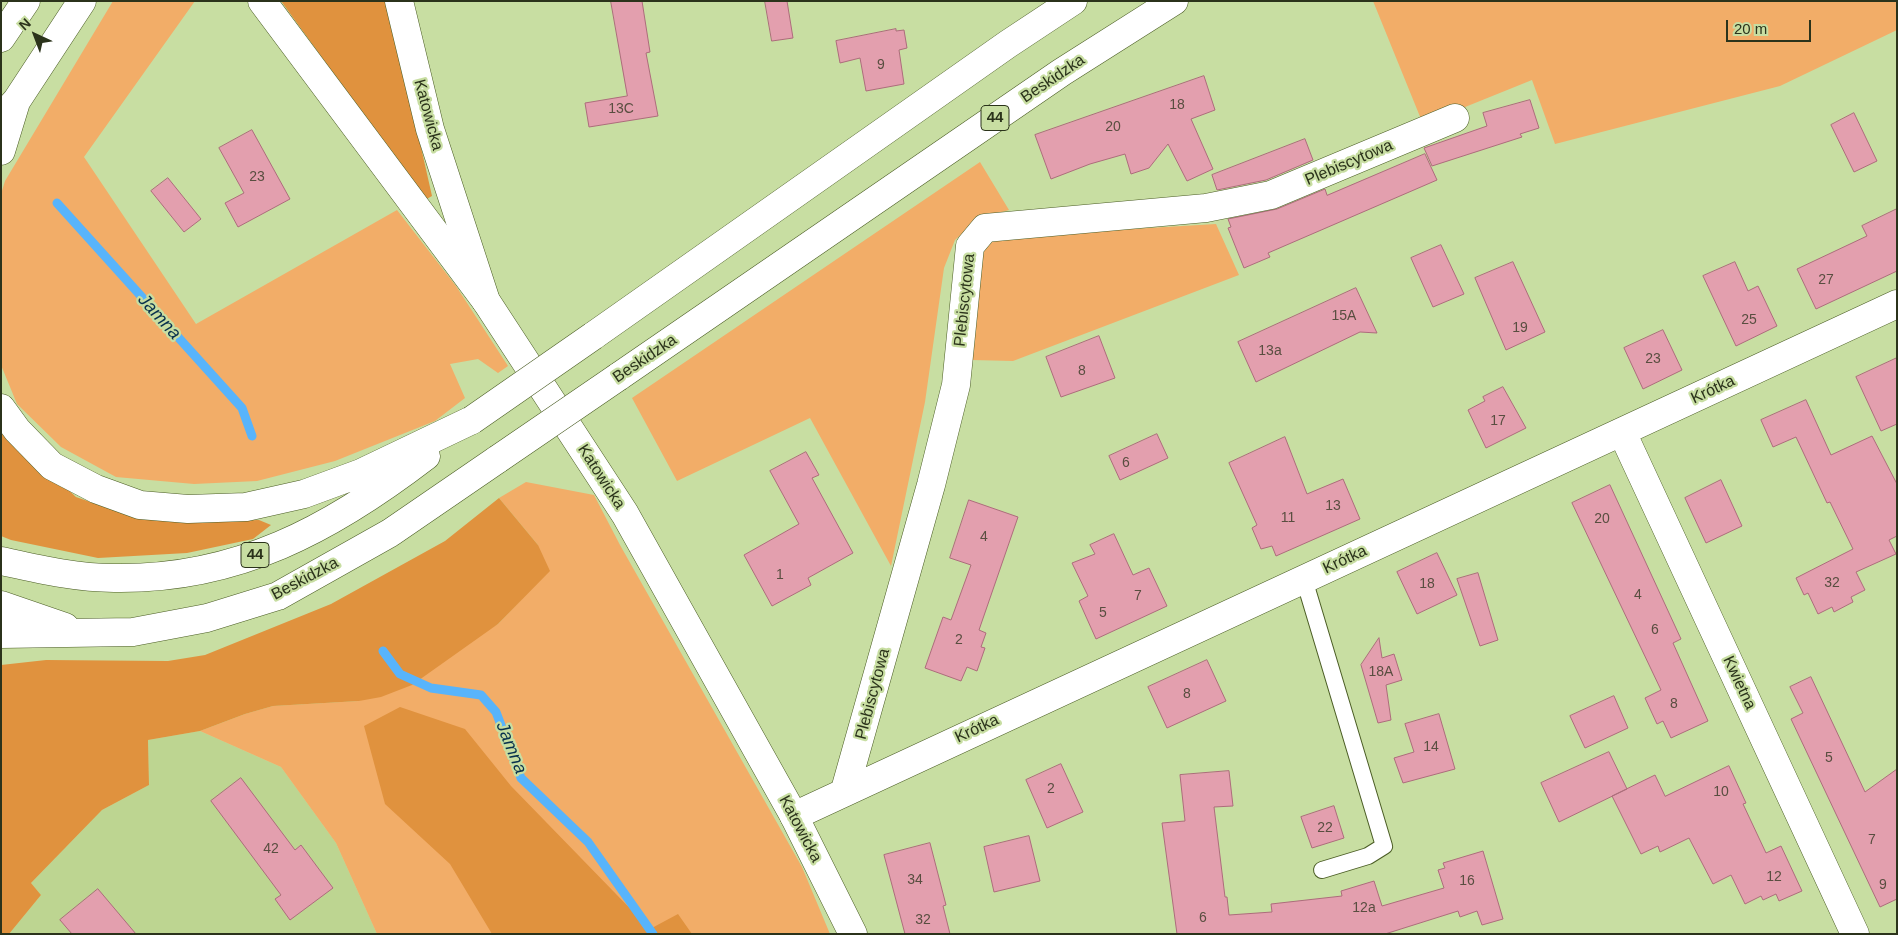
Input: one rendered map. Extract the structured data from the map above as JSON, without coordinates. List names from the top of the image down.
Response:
{
  "streets": {
    "street": [
      "Beskidzka",
      "Katowicka",
      "44",
      "Plebiscytowa",
      "Krótka",
      "Kwietna"
    ]
  },
  "crossings": [
    ["Beskidzka", "44"],
    ["Katowicka", "Krótka"],
    ["Plebiscytowa", "Krótka"],
    ["Krótka", "Kwietna"]
  ],
  "water": ["Jamna"],
  "house_numbers": [
    "9",
    "18",
    "13C",
    "20",
    "23",
    "27",
    "15A",
    "25",
    "19",
    "13a",
    "23",
    "8",
    "17",
    "6",
    "13",
    "11",
    "20",
    "4",
    "1",
    "32",
    "18",
    "4",
    "7",
    "5",
    "6",
    "2",
    "18A",
    "8",
    "8",
    "14",
    "5",
    "2",
    "10",
    "22",
    "7",
    "42",
    "12",
    "34",
    "16",
    "9",
    "12a",
    "6",
    "32"
  ],
  "scale_bar": "20 m",
  "north": "top left"
}
